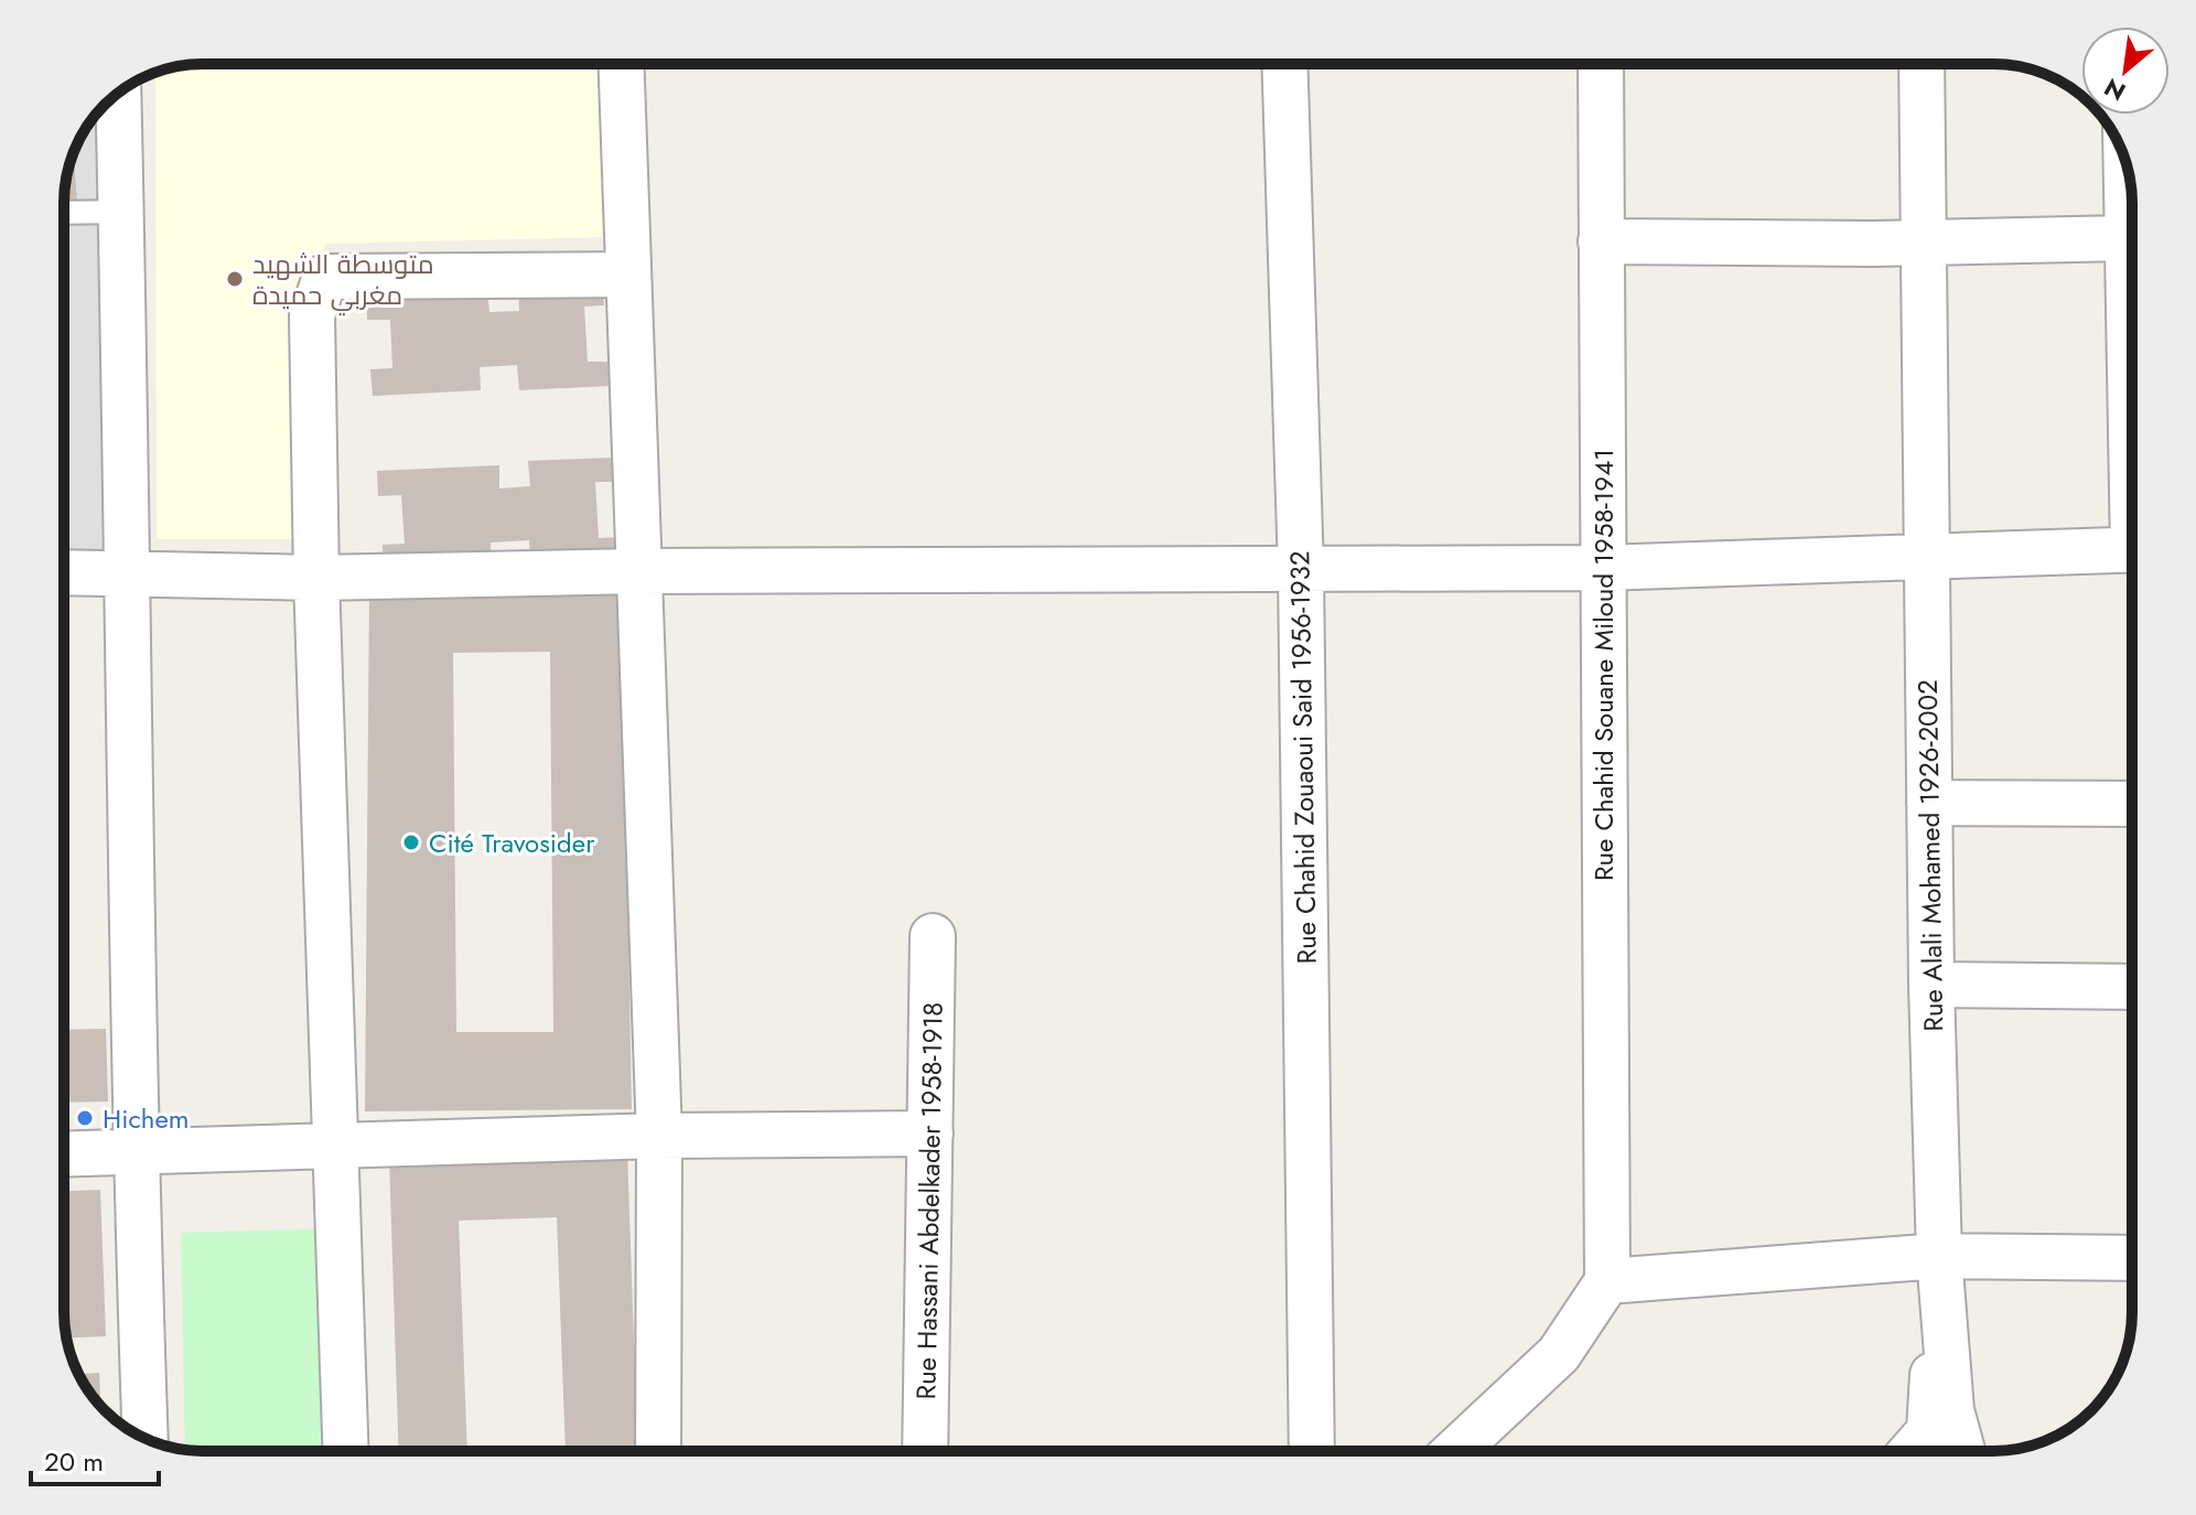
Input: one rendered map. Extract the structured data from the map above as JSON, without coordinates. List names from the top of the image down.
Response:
{
  "streets": {
    "street": [
      "Rue Chahid Souane Miloud 1958-1941",
      "Rue Chahid Zouaoui Said 1956-1932",
      "Rue Alali Mohamed 1926-2002",
      "Rue Hassani Abdelkader 1958-1918"
    ]
  },
  "places": ["متوسطة الشهيد مغربي حميدة", "Cité Travosider", "Hichem"],
  "scale_bar": "20 m",
  "north": "bottom left"
}
